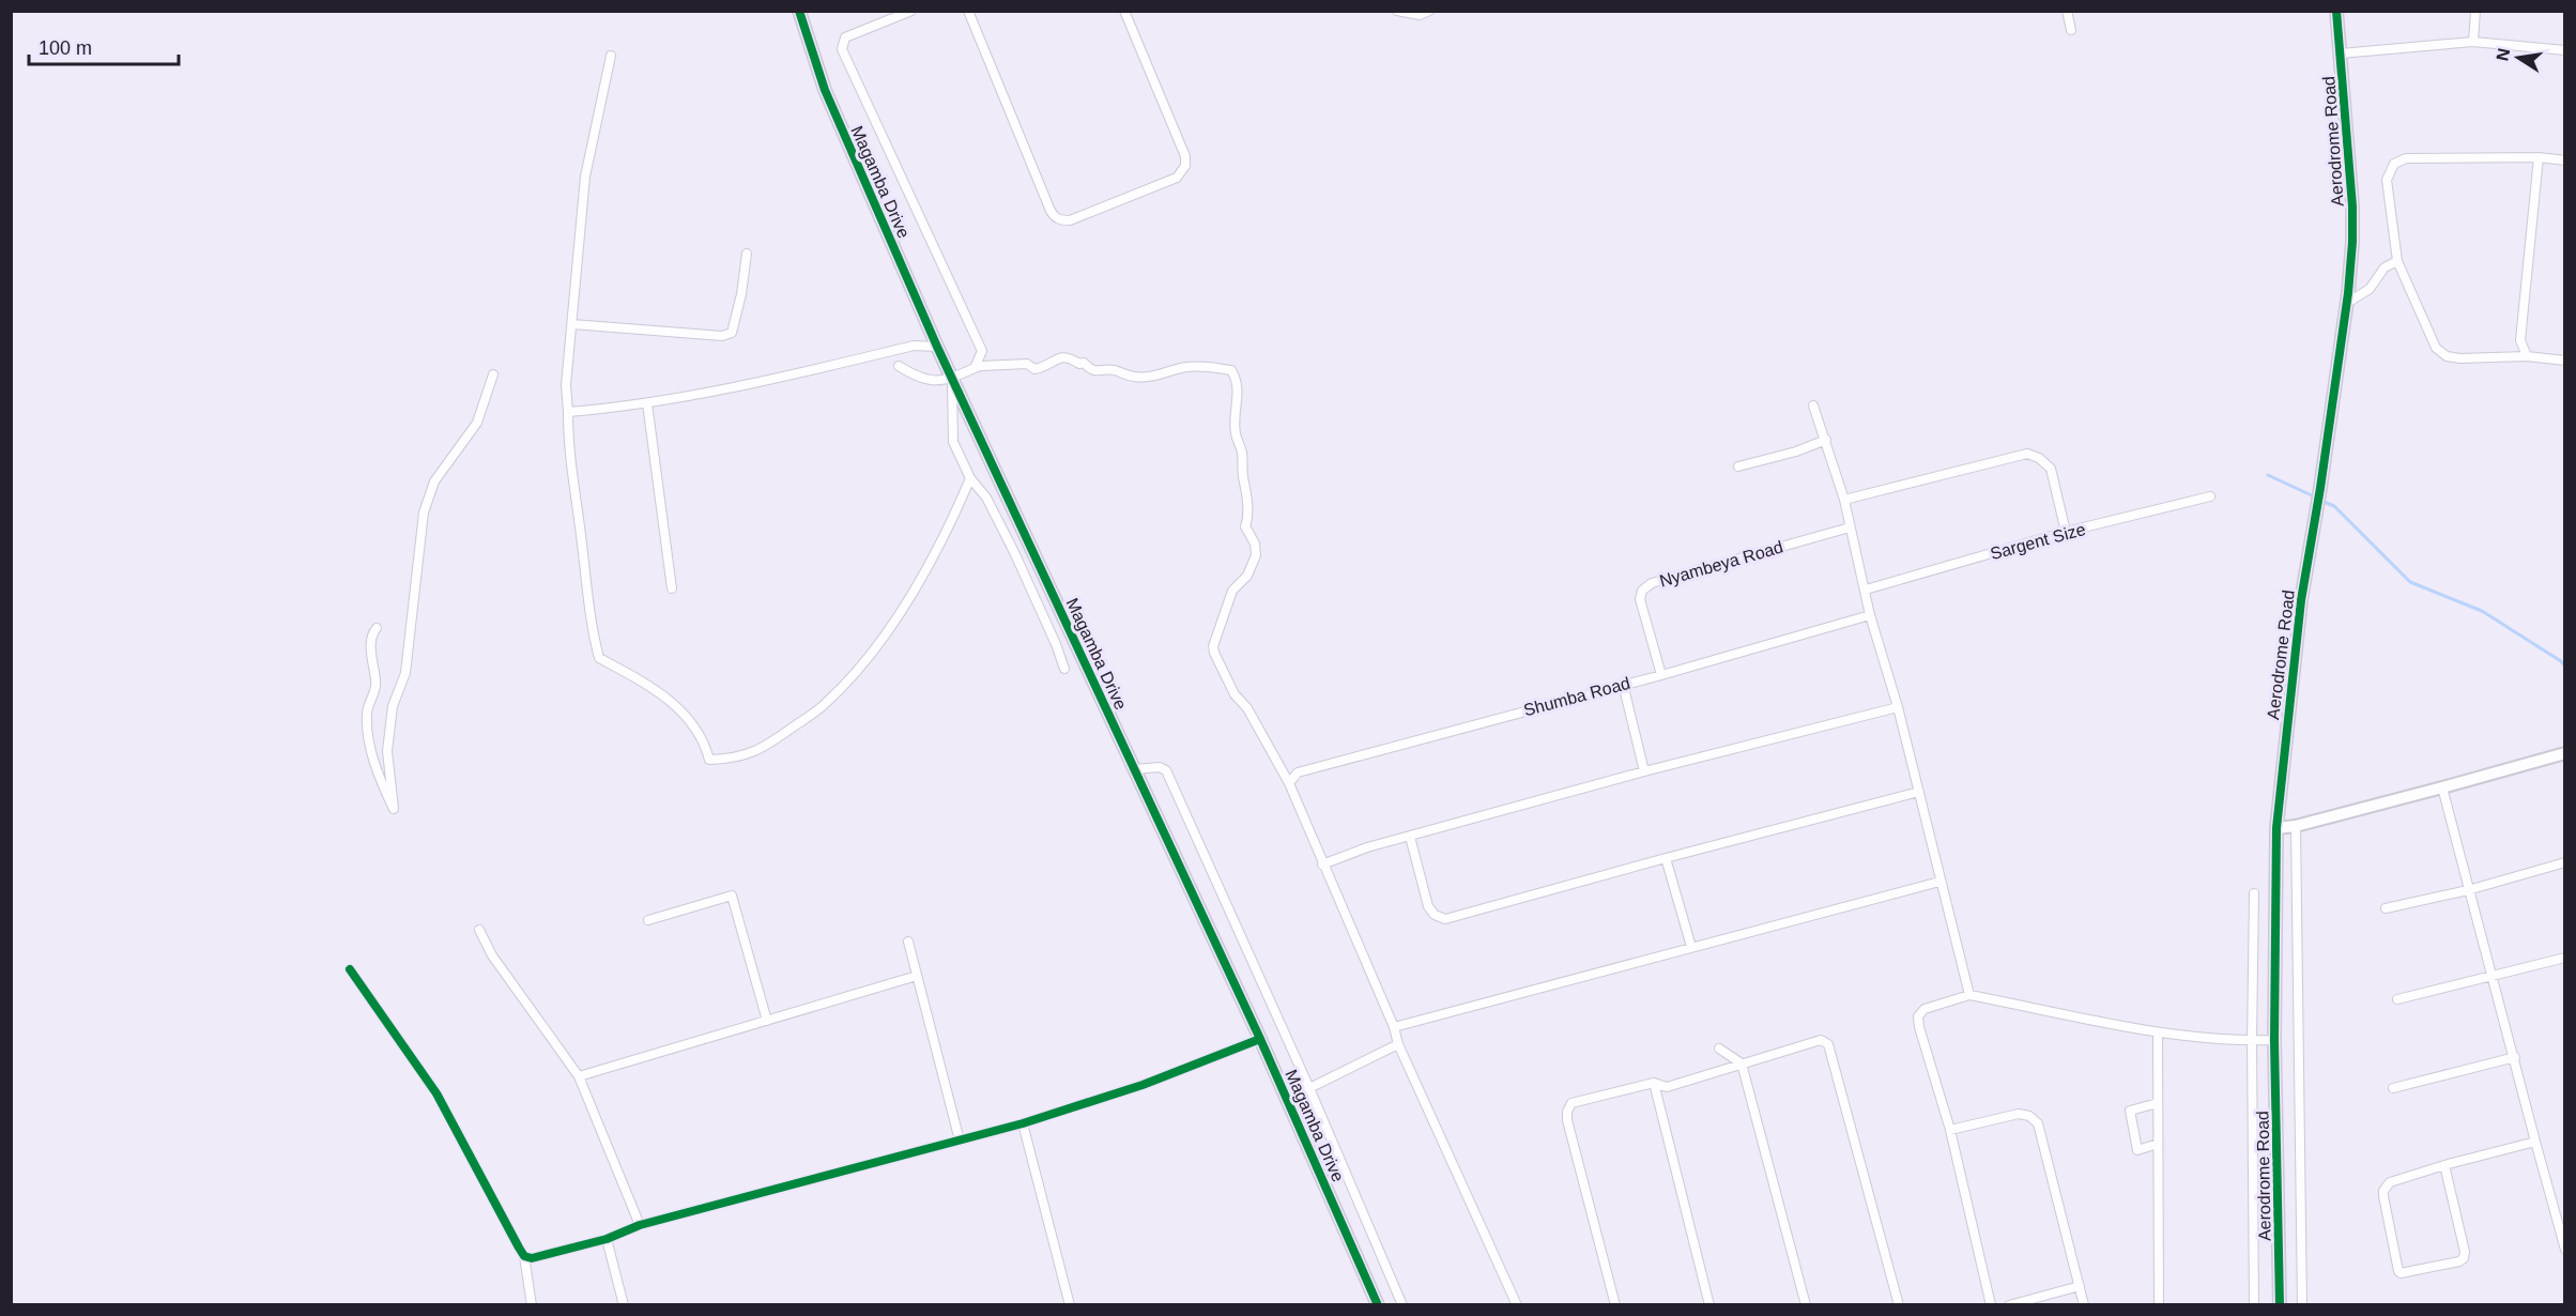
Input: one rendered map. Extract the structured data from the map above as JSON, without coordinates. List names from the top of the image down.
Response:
{
  "streets": {
    "street": [
      "Aerodrome Road",
      "Magamba Drive",
      "Sargent Size",
      "Nyambeya Road",
      "Shumba Road"
    ]
  },
  "crossings": [
    ["Nyambeya Road", "Shumba Road"]
  ],
  "scale_bar": "100 m",
  "north": "left"
}
